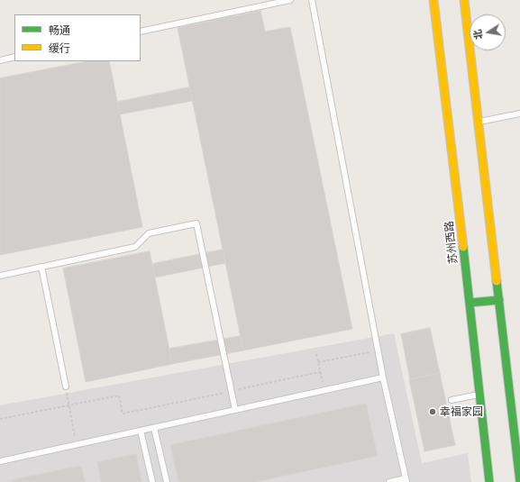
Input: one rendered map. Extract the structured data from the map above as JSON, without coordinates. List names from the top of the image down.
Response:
{
  "streets": {
    "main road": ["苏州西路"]
  },
  "places": ["幸福家园"],
  "legend": ["畅通", "缓行"],
  "north": "left"
}
